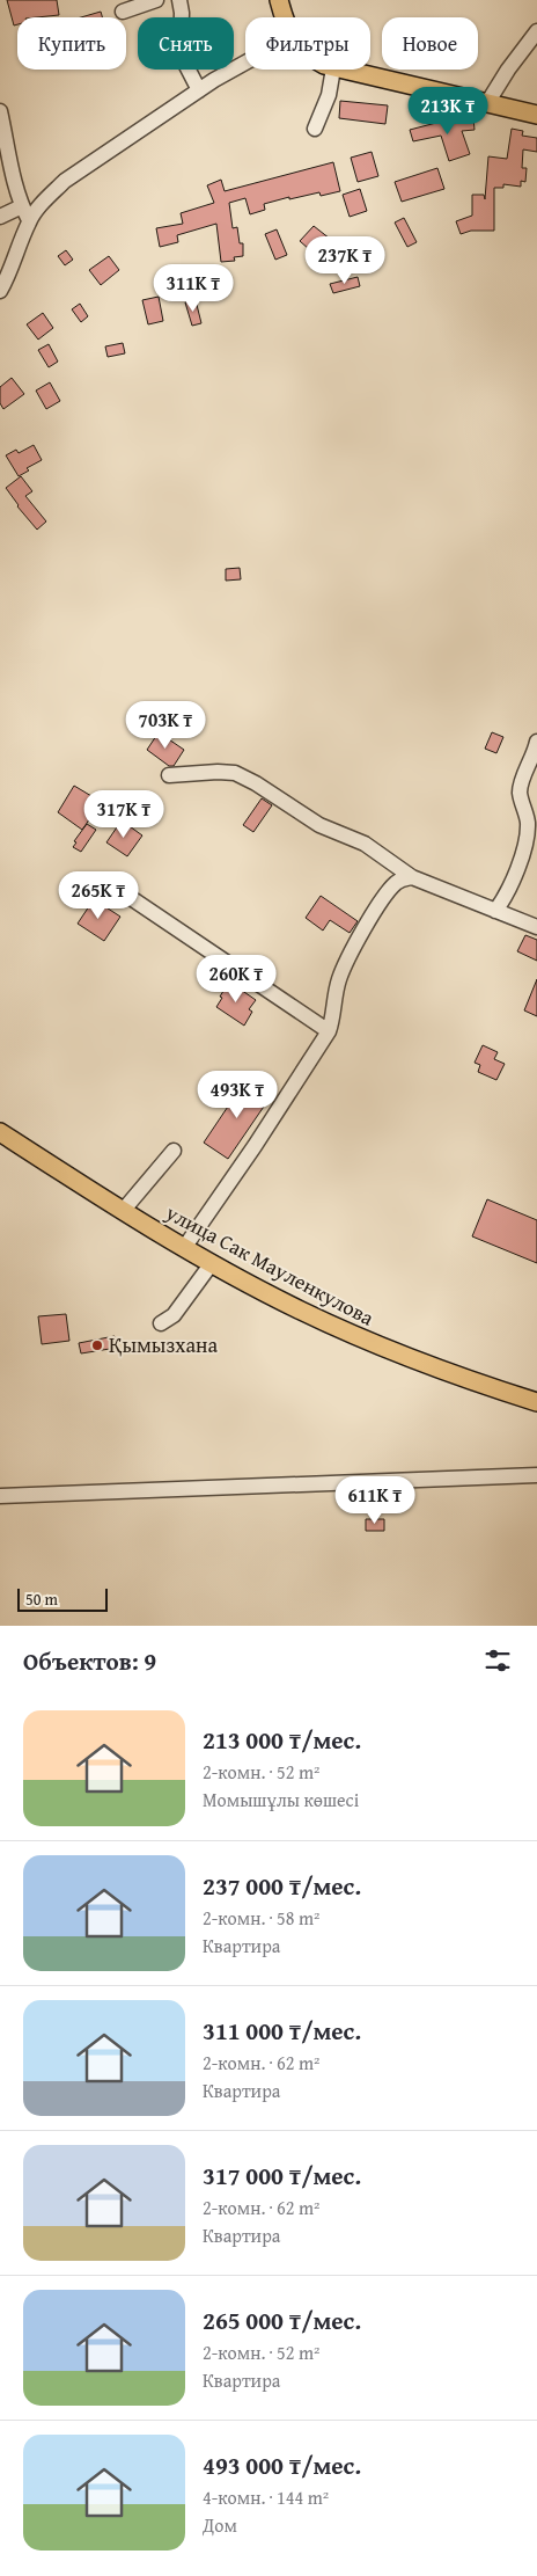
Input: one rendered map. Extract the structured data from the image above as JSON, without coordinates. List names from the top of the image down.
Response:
{
  "streets": {
    "main road": ["улица Сак Мауленкулова"]
  },
  "places": ["Қымызхана"],
  "scale_bar": "50 m",
  "page": {
    "chip": [
      "Купить",
      "Снять",
      "Фильтры",
      "Новое"
    ],
    "price": [
      "213K ₸",
      "237K ₸",
      "311K ₸",
      "703K ₸",
      "317K ₸",
      "265K ₸",
      "260K ₸",
      "493K ₸",
      "611K ₸"
    ],
    "scale": "50 m",
    "heading": "Объектов: 9",
    "list": [
      {
        "name": "213 000 ₸/мес.",
        "note": "2-комн. · 52 m² · Момышұлы көшесі"
      },
      {
        "name": "237 000 ₸/мес.",
        "note": "2-комн. · 58 m² · Квартира"
      },
      {
        "name": "311 000 ₸/мес.",
        "note": "2-комн. · 62 m² · Квартира"
      },
      {
        "name": "317 000 ₸/мес.",
        "note": "2-комн. · 62 m² · Квартира"
      },
      {
        "name": "265 000 ₸/мес.",
        "note": "2-комн. · 52 m² · Квартира"
      },
      {
        "name": "493 000 ₸/мес.",
        "note": "4-комн. · 144 m² · Дом"
      }
    ]
  }
}
